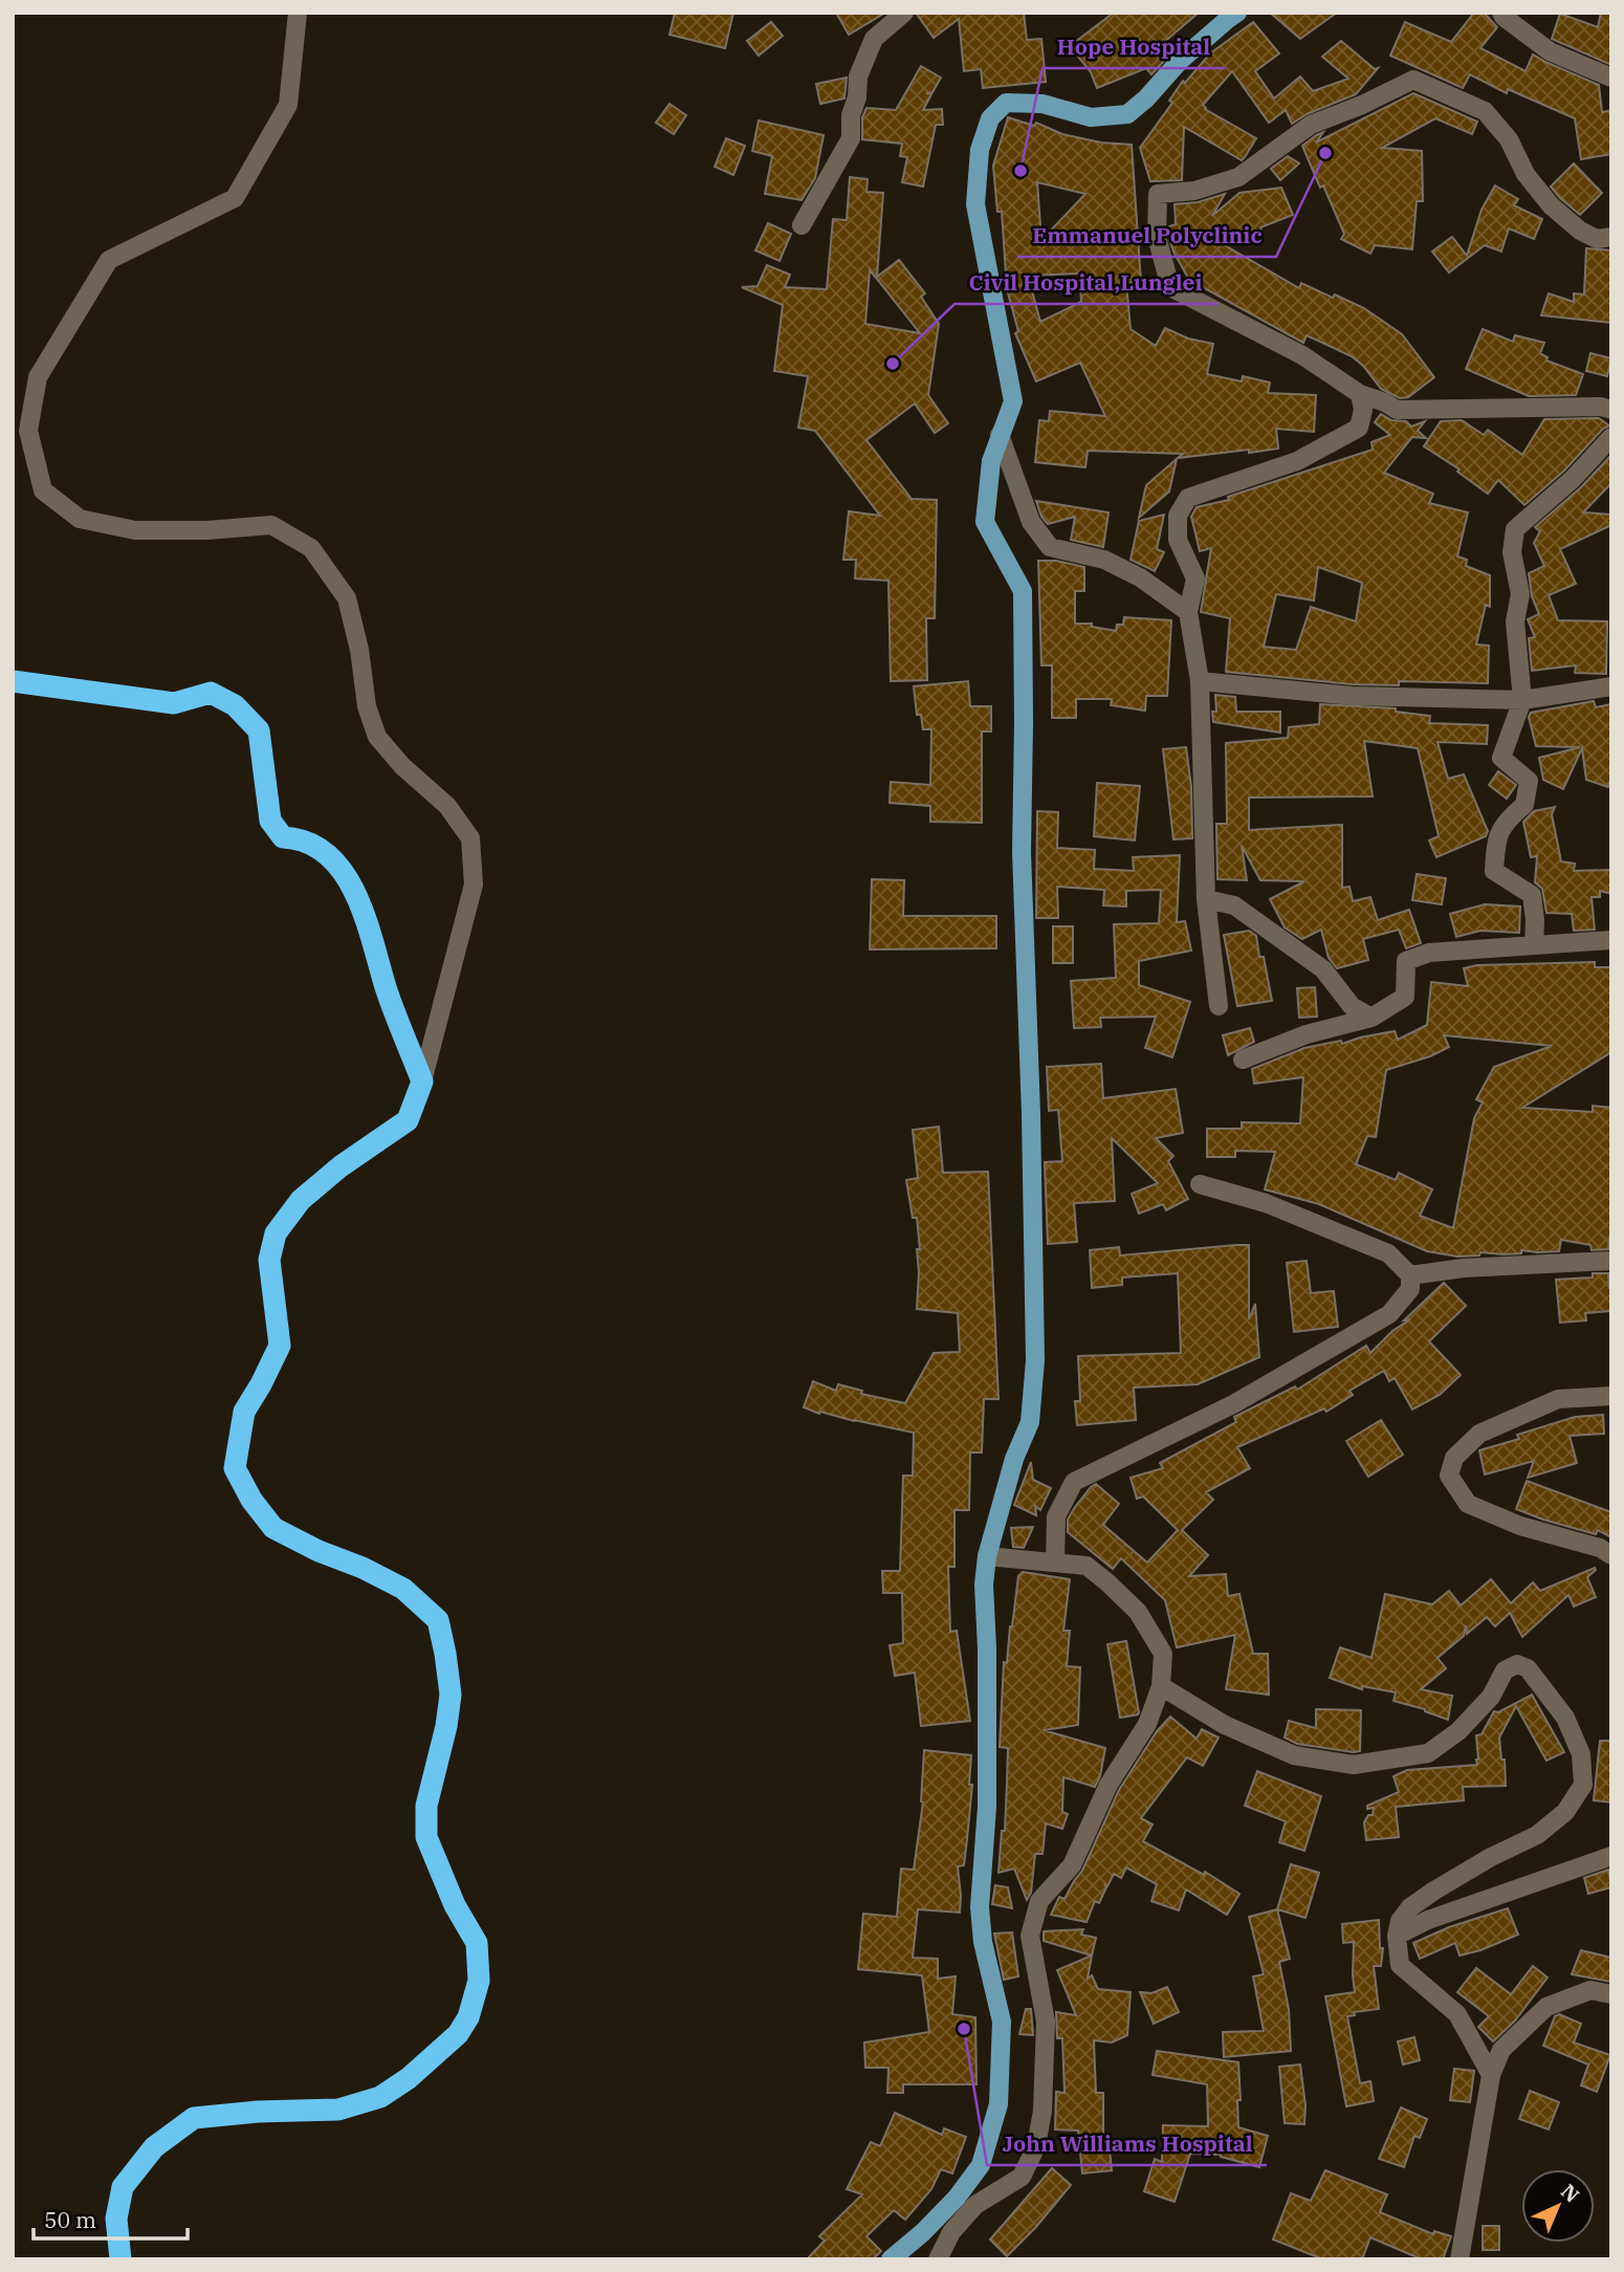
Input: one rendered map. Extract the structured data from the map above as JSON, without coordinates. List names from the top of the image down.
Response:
{
  "places": [
    "Emmanuel Polyclinic",
    "Hope Hospital",
    "Civil Hospital,Lunglei",
    "John Williams Hospital"
  ],
  "scale_bar": "50 m",
  "north": "top right"
}
